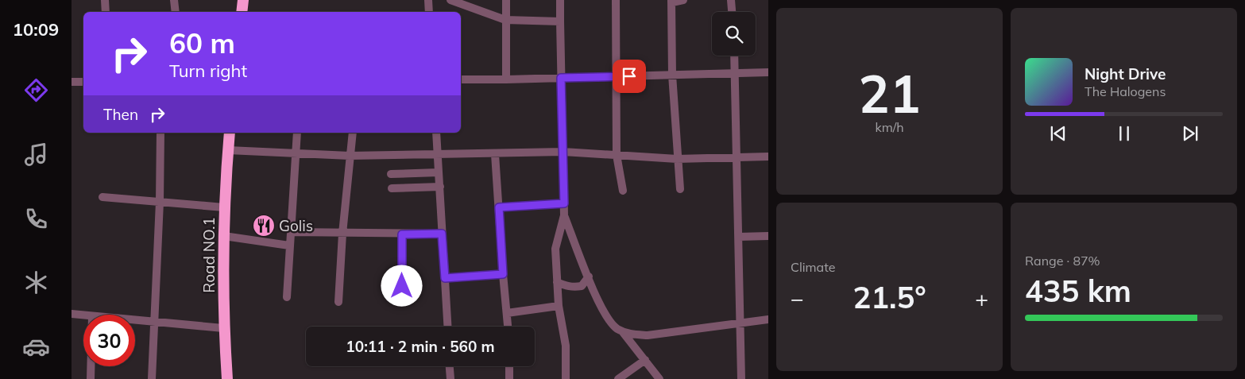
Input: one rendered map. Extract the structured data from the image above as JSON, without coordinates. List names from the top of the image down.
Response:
{
  "streets": {
    "highway": ["Road NO.1"]
  },
  "places": {
    "restaurant": ["Golis"]
  },
  "page": {
    "tabs": "10:09",
    "tile": [
      ["21", "km/h"],
      "Climate",
      ["Range · 87%", "435 km"]
    ],
    "turn": ["60 m", "Turn right"],
    "song": ["Night Drive", "The Halogens"],
    "then": "Then",
    "heat": ["−", "21.5°", "+"],
    "limit": "30",
    "trip": "10:11 · 2 min · 560 m"
  }
}
